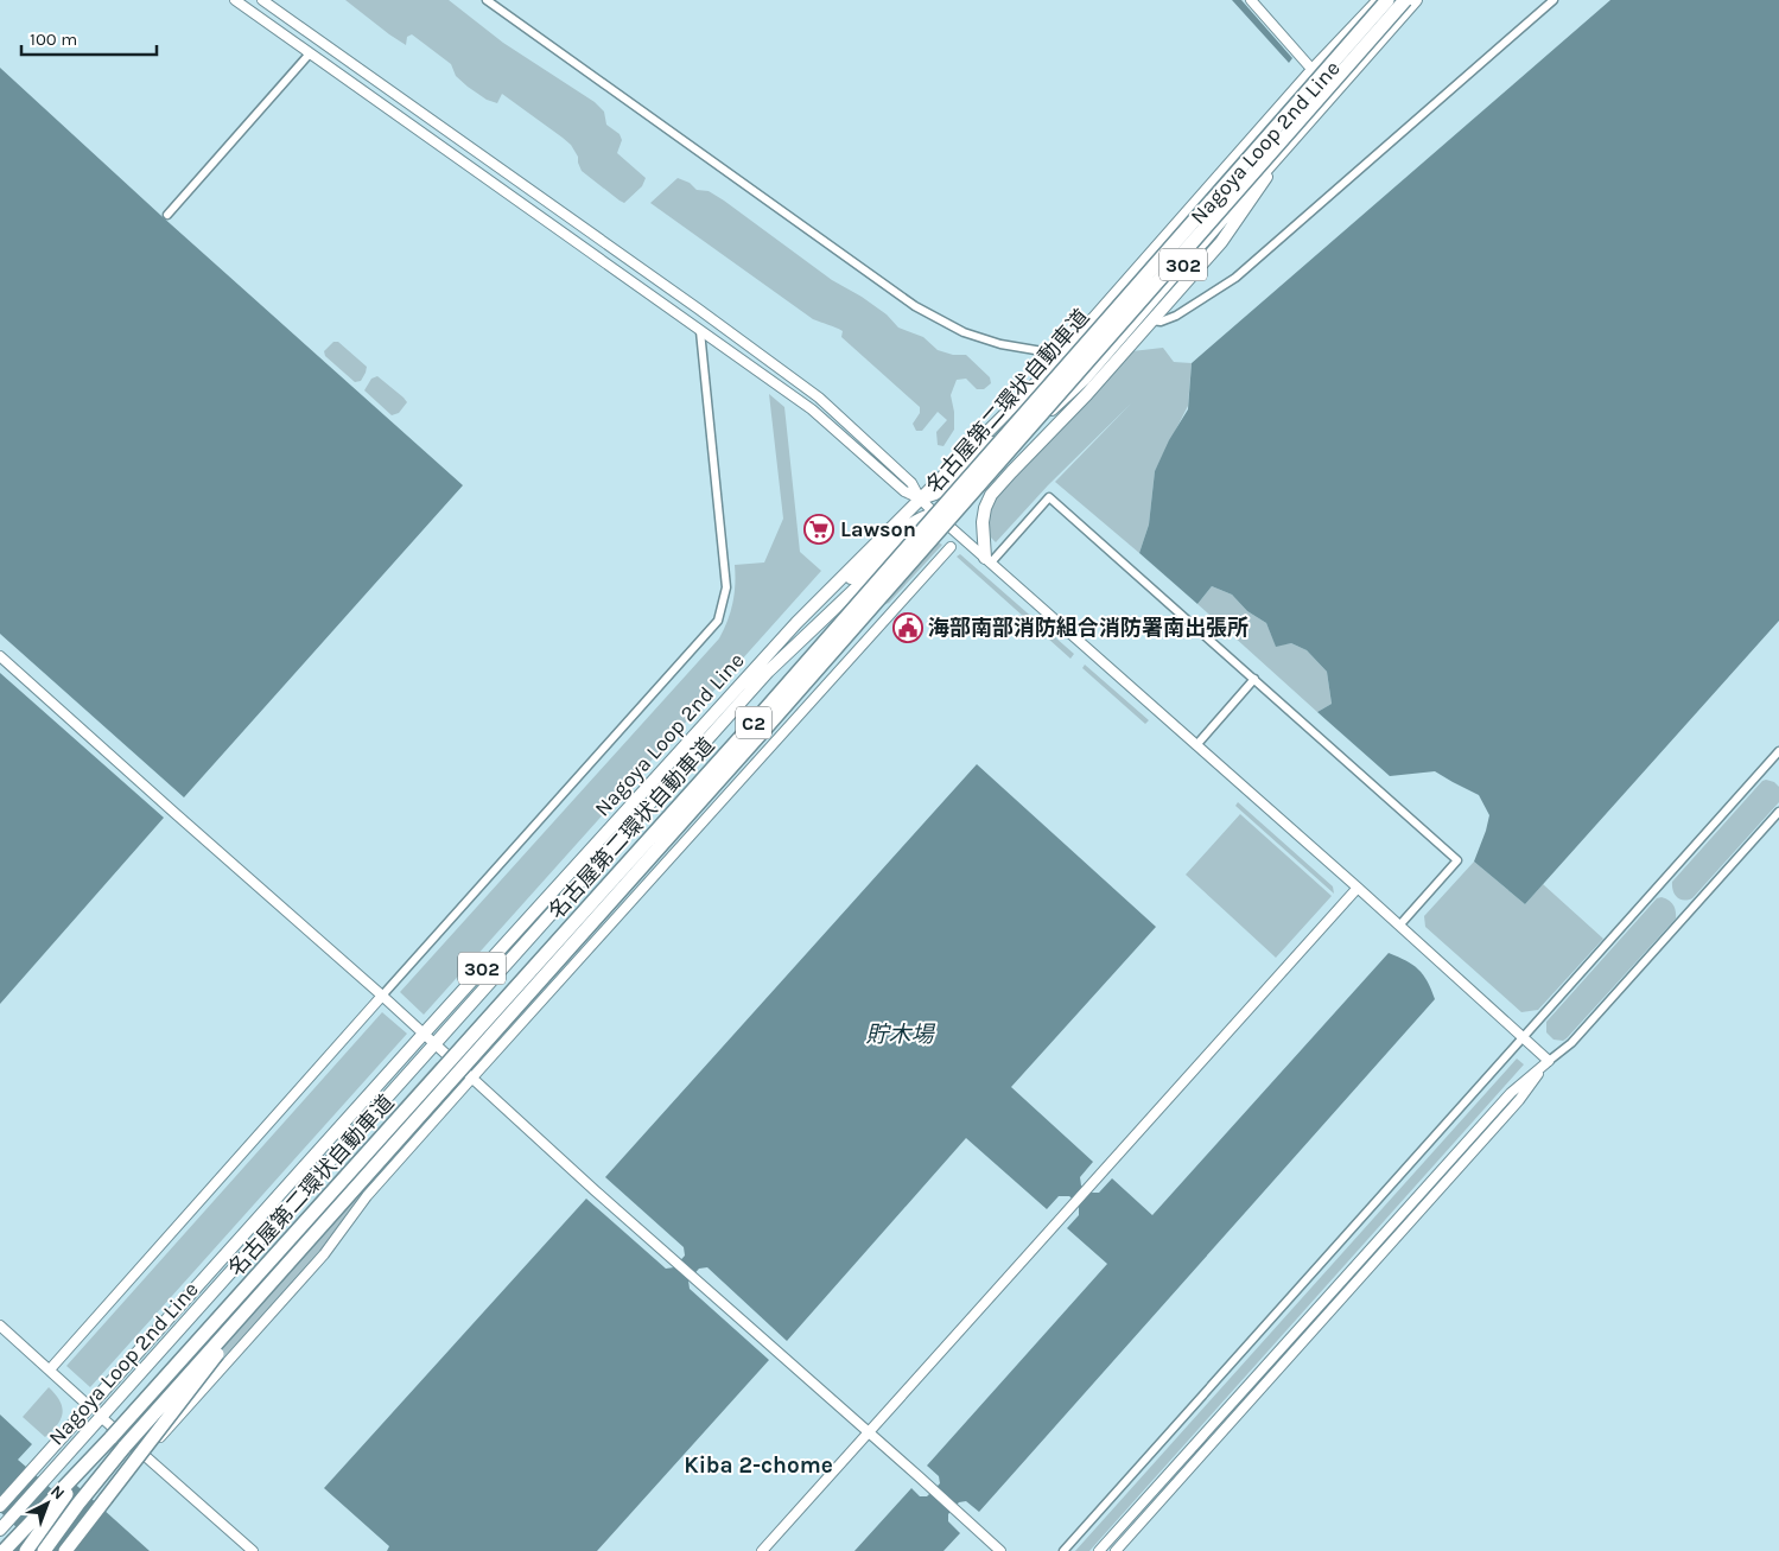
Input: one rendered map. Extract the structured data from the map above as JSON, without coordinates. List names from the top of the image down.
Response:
{
  "streets": {
    "highway": [
      "Nagoya Loop 2nd Line",
      "302",
      "名古屋第二環状自動車道",
      "C2"
    ]
  },
  "districts": ["Kiba 2-chome"],
  "water": ["貯木場"],
  "places": {
    "supermarket": ["Lawson"],
    "public building": ["海部南部消防組合消防署南出張所"]
  },
  "scale_bar": "100 m",
  "north": "top right"
}
